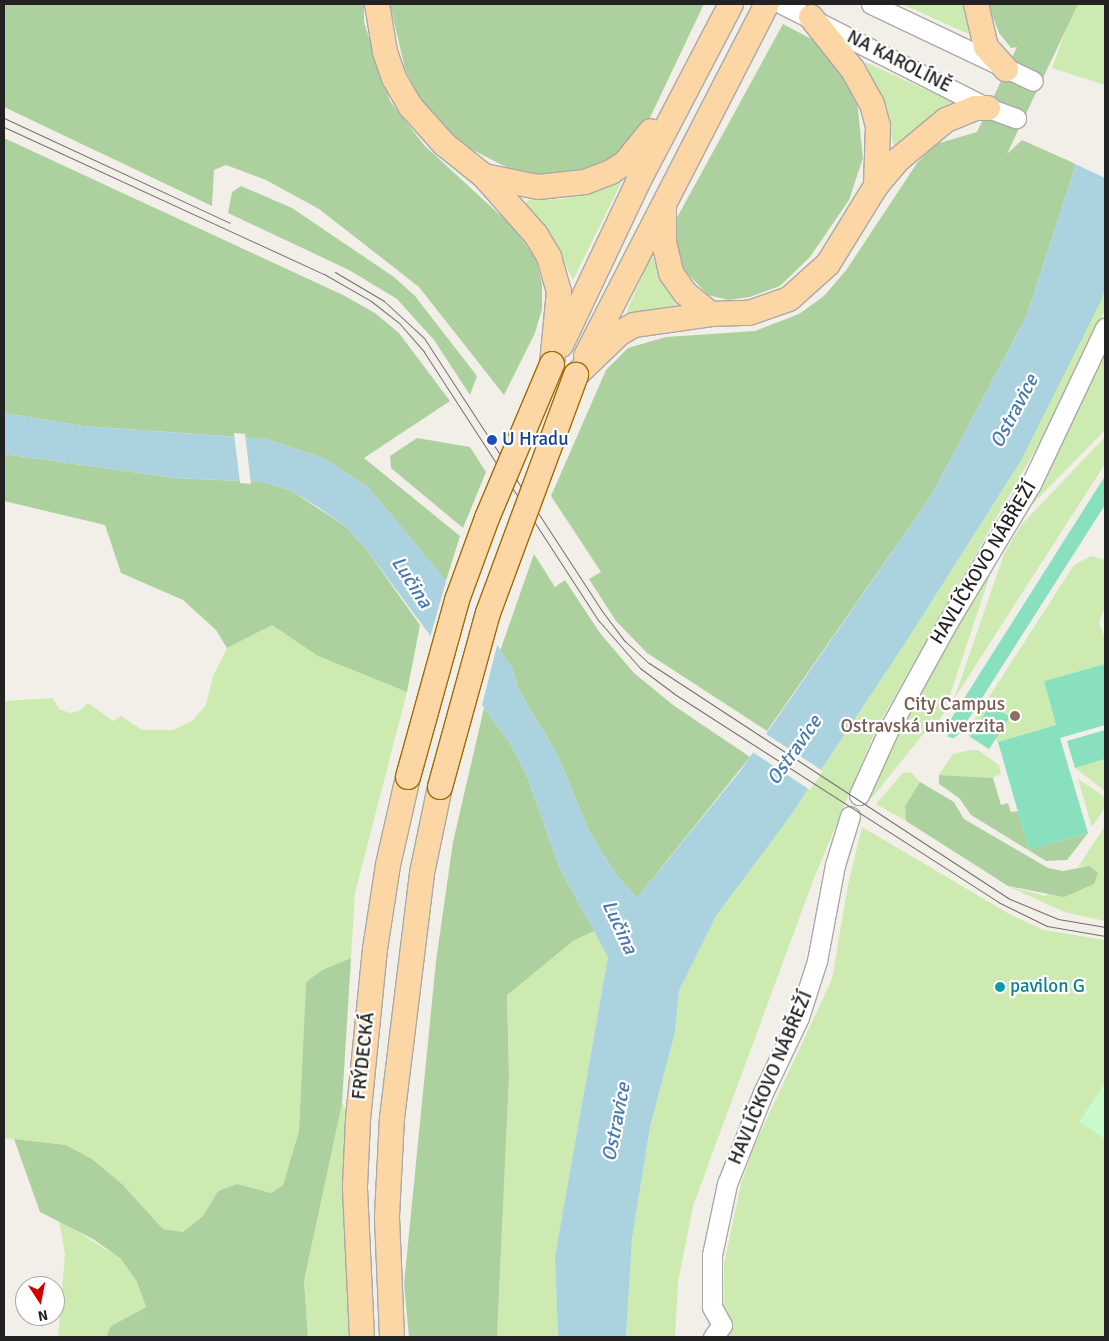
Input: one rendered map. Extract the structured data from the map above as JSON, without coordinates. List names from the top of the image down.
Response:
{
  "streets": {
    "main road": ["FRÝDECKÁ"],
    "street": ["NA KAROLÍNĚ", "HAVLÍČKOVO NÁBŘEŽÍ"]
  },
  "water": ["Ostravice", "Lučina"],
  "places": ["U Hradu", "City Campus Ostravská univerzita", "pavilon G"],
  "north": "bottom"
}
